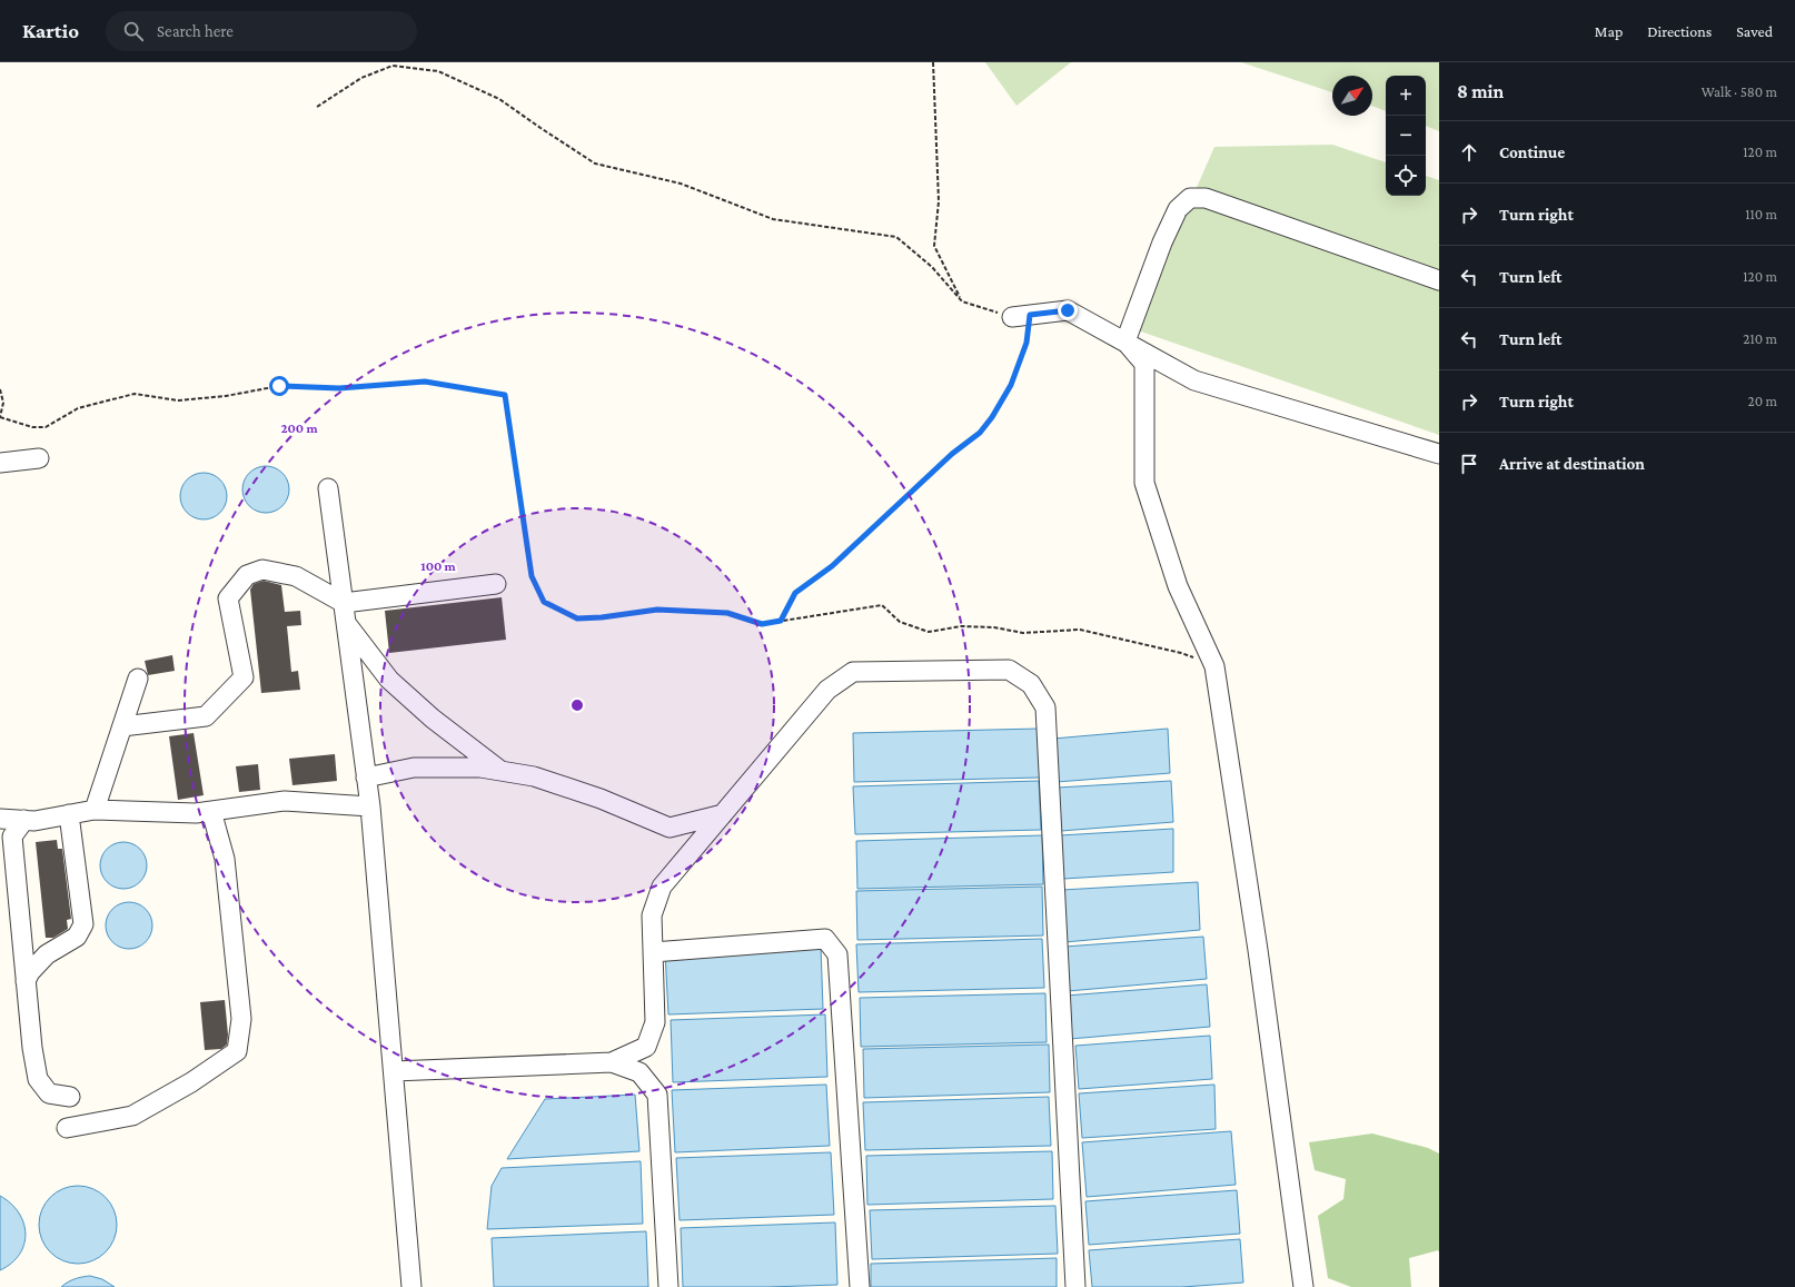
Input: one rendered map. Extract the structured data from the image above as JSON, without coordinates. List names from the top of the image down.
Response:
{
  "north": "top right",
  "page": {
    "header": "Kartio",
    "search": "Search here",
    "nav": ["Map", "Directions", "Saved"],
    "heading": ["8 min", "Walk · 580 m"],
    "map_buttons": ["+", "−"],
    "list": [
      ["Continue", "120 m"],
      ["Turn right", "110 m"],
      ["Turn left", "120 m"],
      ["Turn left", "210 m"],
      ["Turn right", "20 m"],
      "Arrive at destination"
    ]
  },
  "rings": ["200 m", "100 m"]
}
